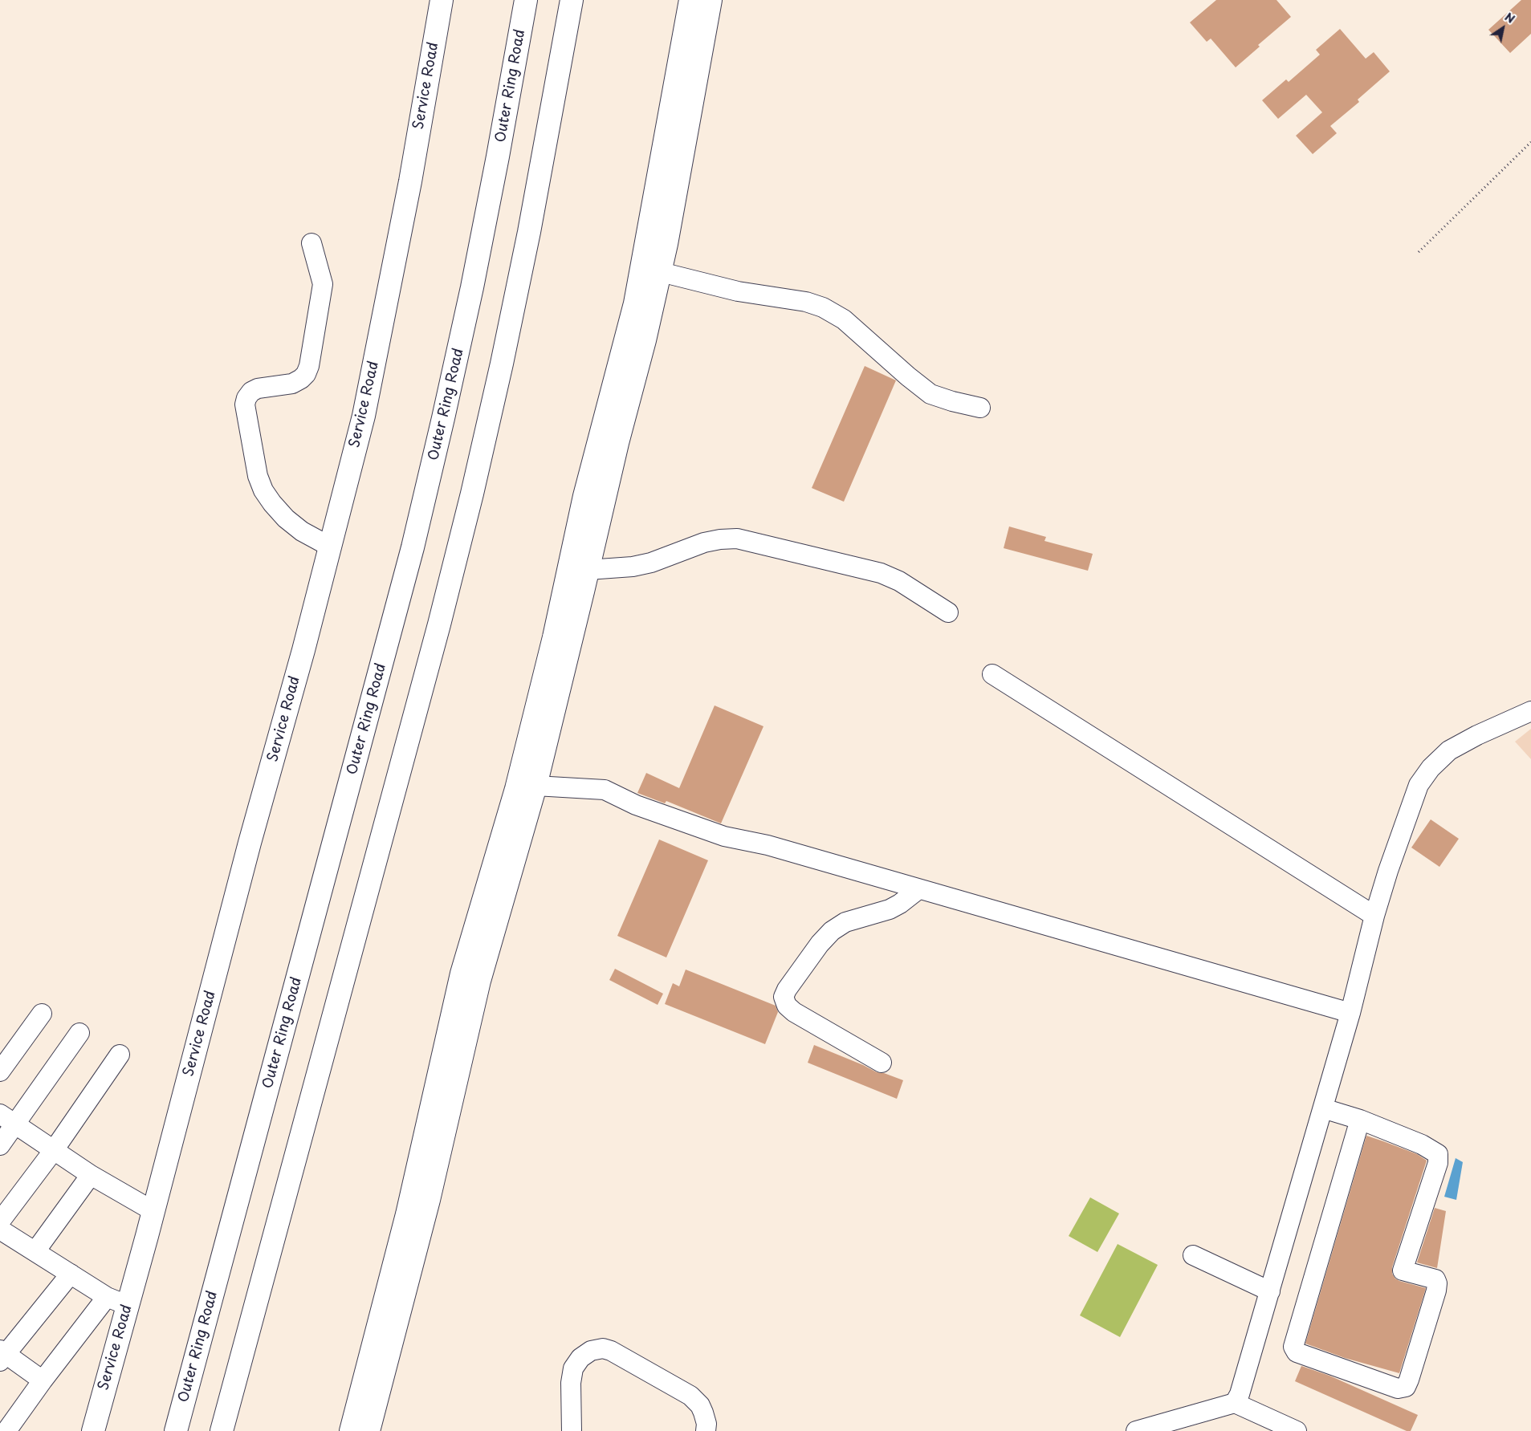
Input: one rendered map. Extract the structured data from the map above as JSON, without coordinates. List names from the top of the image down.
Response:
{
  "streets": {
    "main road": ["Service Road", "Outer Ring Road"]
  },
  "north": "top right"
}
